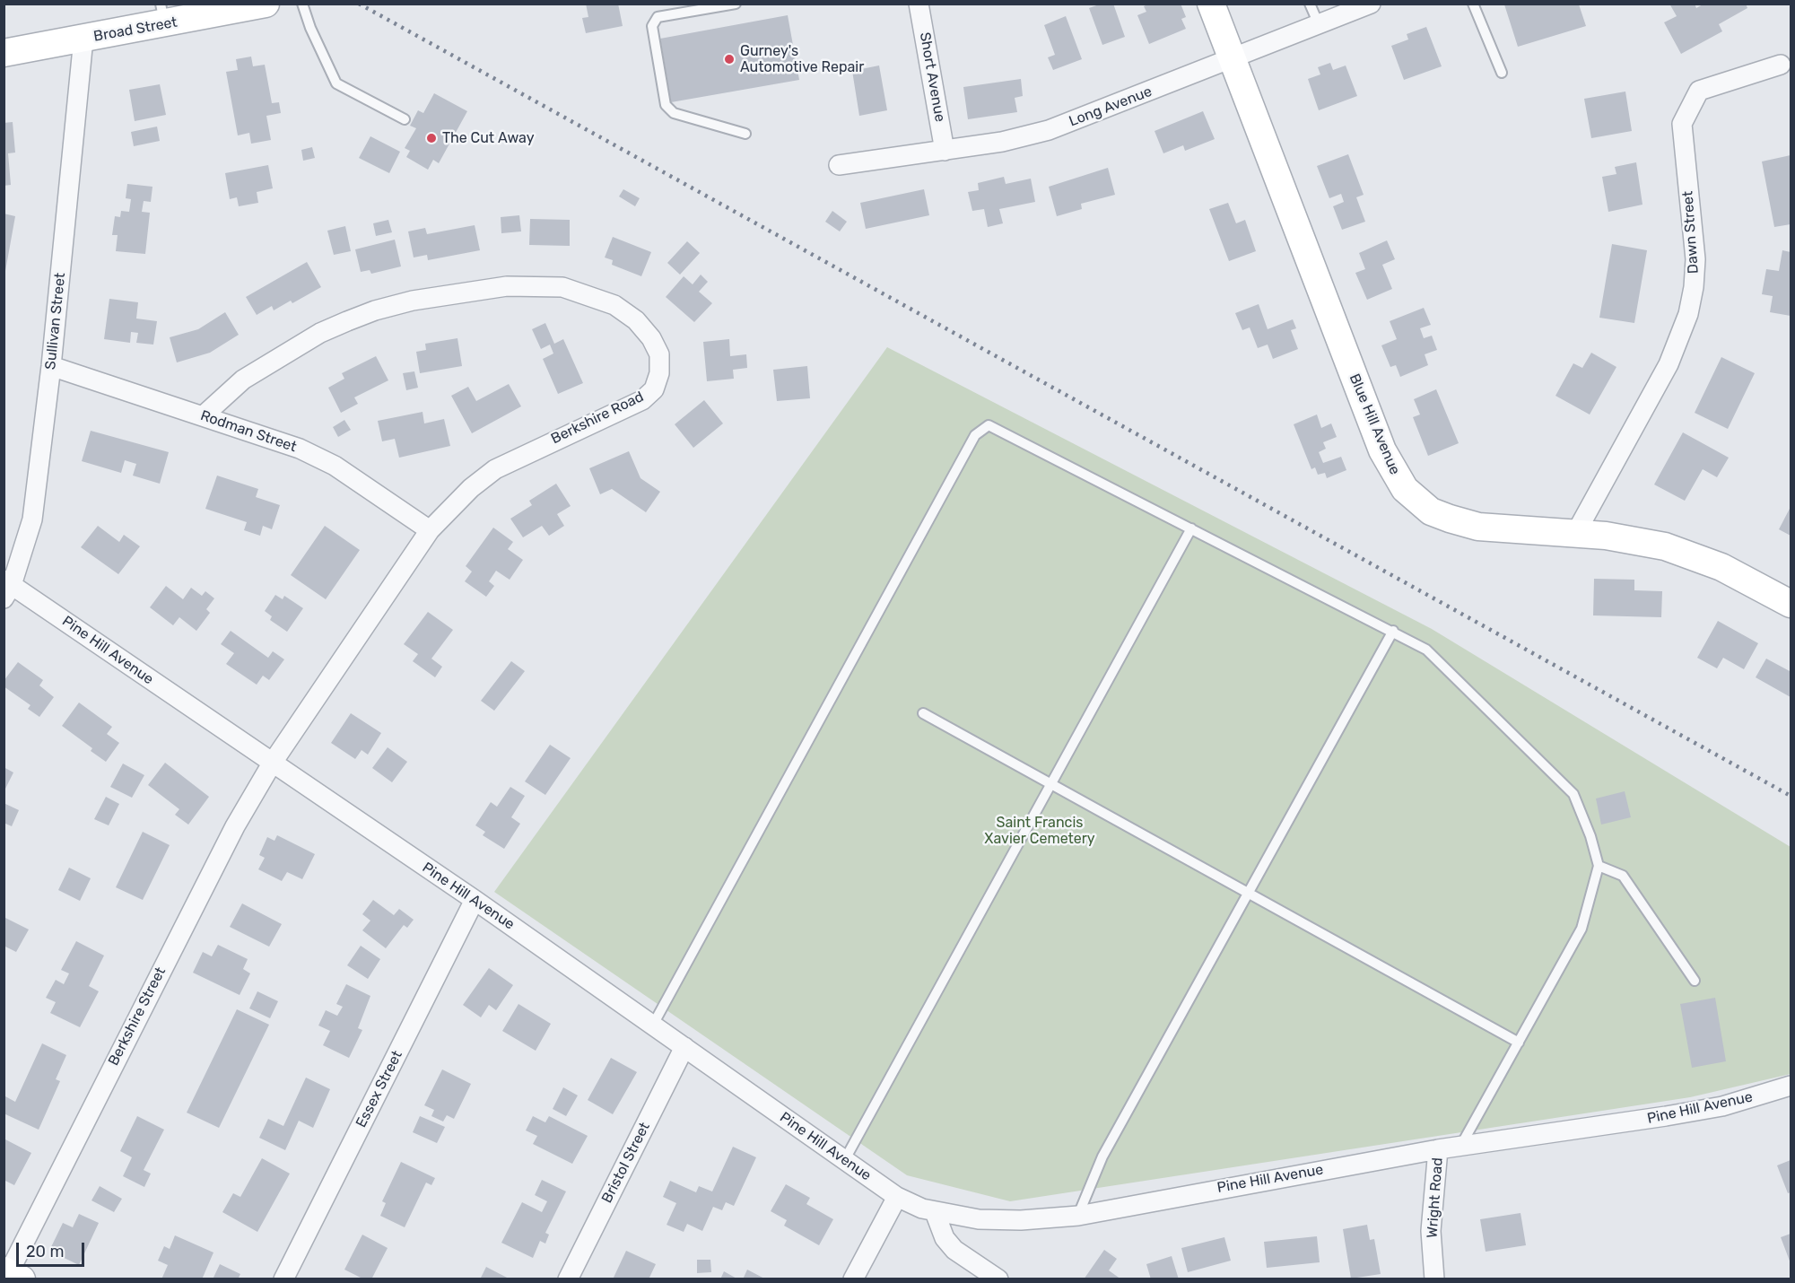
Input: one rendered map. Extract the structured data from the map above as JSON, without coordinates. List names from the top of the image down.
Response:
{
  "streets": {
    "street": [
      "Broad Street",
      "Short Avenue",
      "Long Avenue",
      "Dawn Street",
      "Sullivan Street",
      "Berkshire Road",
      "Blue Hill Avenue",
      "Rodman Street",
      "Pine Hill Avenue",
      "Berkshire Street",
      "Essex Street",
      "Bristol Street",
      "Wright Road"
    ]
  },
  "crossings": [
    ["Broad Street", "Sullivan Street"],
    ["Short Avenue", "Long Avenue"],
    ["Long Avenue", "Blue Hill Avenue"],
    ["Dawn Street", "Blue Hill Avenue"],
    ["Sullivan Street", "Rodman Street"],
    ["Sullivan Street", "Pine Hill Avenue"],
    ["Berkshire Road", "Rodman Street"],
    ["Berkshire Road", "Pine Hill Avenue"],
    ["Berkshire Road", "Berkshire Street"],
    ["Pine Hill Avenue", "Berkshire Street"],
    ["Pine Hill Avenue", "Essex Street"],
    ["Pine Hill Avenue", "Bristol Street"],
    ["Pine Hill Avenue", "Wright Road"]
  ],
  "parks": ["Saint Francis Xavier Cemetery"],
  "places": ["Gurney's Automotive Repair", "The Cut Away"],
  "scale_bar": "20 m"
}
